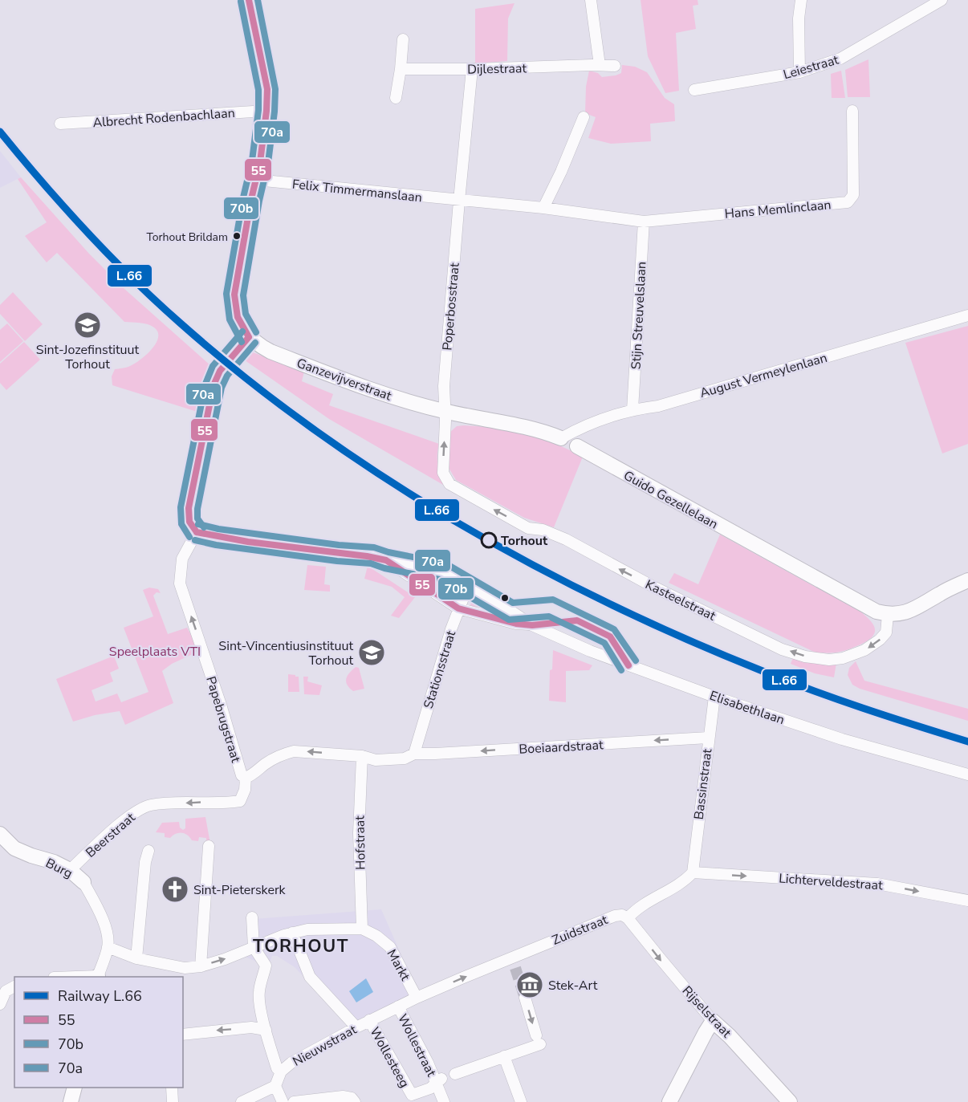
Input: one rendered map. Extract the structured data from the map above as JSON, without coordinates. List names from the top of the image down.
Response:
{
  "streets": {
    "street": [
      "Leiestraat",
      "Dijlestraat",
      "Albrecht Rodenbachlaan",
      "Felix Timmermanslaan",
      "Hans Memlinclaan",
      "Poperbosstraat",
      "Stijn Streuvelslaan",
      "August Vermeylenlaan",
      "Ganzevijverstraat",
      "Guido Gezellelaan",
      "Kasteelstraat",
      "Stationsstraat",
      "Elisabethlaan",
      "Papebrugstraat",
      "Boeiaardstraat",
      "Bassinstraat",
      "Beerstraat",
      "Hofstraat",
      "Burg",
      "Lichterveldestraat",
      "Zuidstraat",
      "Markt",
      "Rijselstraat",
      "Nieuwstraat",
      "Wollestraat",
      "Wollesteeg"
    ]
  },
  "crossings": [
    ["Dijlestraat", "Poperbosstraat"],
    ["Felix Timmermanslaan", "Poperbosstraat"],
    ["Hans Memlinclaan", "Stijn Streuvelslaan"],
    ["Poperbosstraat", "Ganzevijverstraat"],
    ["Poperbosstraat", "Guido Gezellelaan"],
    ["Poperbosstraat", "Kasteelstraat"],
    ["Stijn Streuvelslaan", "August Vermeylenlaan"],
    ["August Vermeylenlaan", "Guido Gezellelaan"],
    ["Ganzevijverstraat", "Guido Gezellelaan"],
    ["Ganzevijverstraat", "Kasteelstraat"],
    ["Guido Gezellelaan", "Kasteelstraat"],
    ["Stationsstraat", "Elisabethlaan"],
    ["Stationsstraat", "Boeiaardstraat"],
    ["Elisabethlaan", "Papebrugstraat"],
    ["Elisabethlaan", "Bassinstraat"],
    ["Papebrugstraat", "Boeiaardstraat"],
    ["Papebrugstraat", "Beerstraat"],
    ["Boeiaardstraat", "Bassinstraat"],
    ["Boeiaardstraat", "Beerstraat"],
    ["Boeiaardstraat", "Hofstraat"],
    ["Bassinstraat", "Lichterveldestraat"],
    ["Beerstraat", "Burg"],
    ["Hofstraat", "Markt"],
    ["Zuidstraat", "Markt"],
    ["Zuidstraat", "Rijselstraat"],
    ["Zuidstraat", "Nieuwstraat"],
    ["Markt", "Nieuwstraat"],
    ["Nieuwstraat", "Wollestraat"],
    ["Nieuwstraat", "Wollesteeg"],
    ["Wollestraat", "Wollesteeg"]
  ],
  "one_way": [
    "Kasteelstraat",
    "Papebrugstraat",
    "Boeiaardstraat",
    "Beerstraat",
    "Lichterveldestraat",
    "Zuidstraat",
    "Rijselstraat"
  ],
  "districts": ["TORHOUT"],
  "parks": ["Speelplaats VTI"],
  "places": {
    "other": ["Torhout Brildam", "Torhout"],
    "school or university": ["Sint-Jozefinstituut Torhout", "Sint-Vincentiusinstituut Torhout"],
    "church": ["Sint-Pieterskerk"],
    "museum": ["Stek-Art"]
  },
  "lines": [
    "transit line 55",
    "transit line 70a",
    "transit line 70b",
    "rail line L.66"
  ],
  "legend": [
    "Railway L.66",
    "55",
    "70b",
    "70a"
  ]
}
